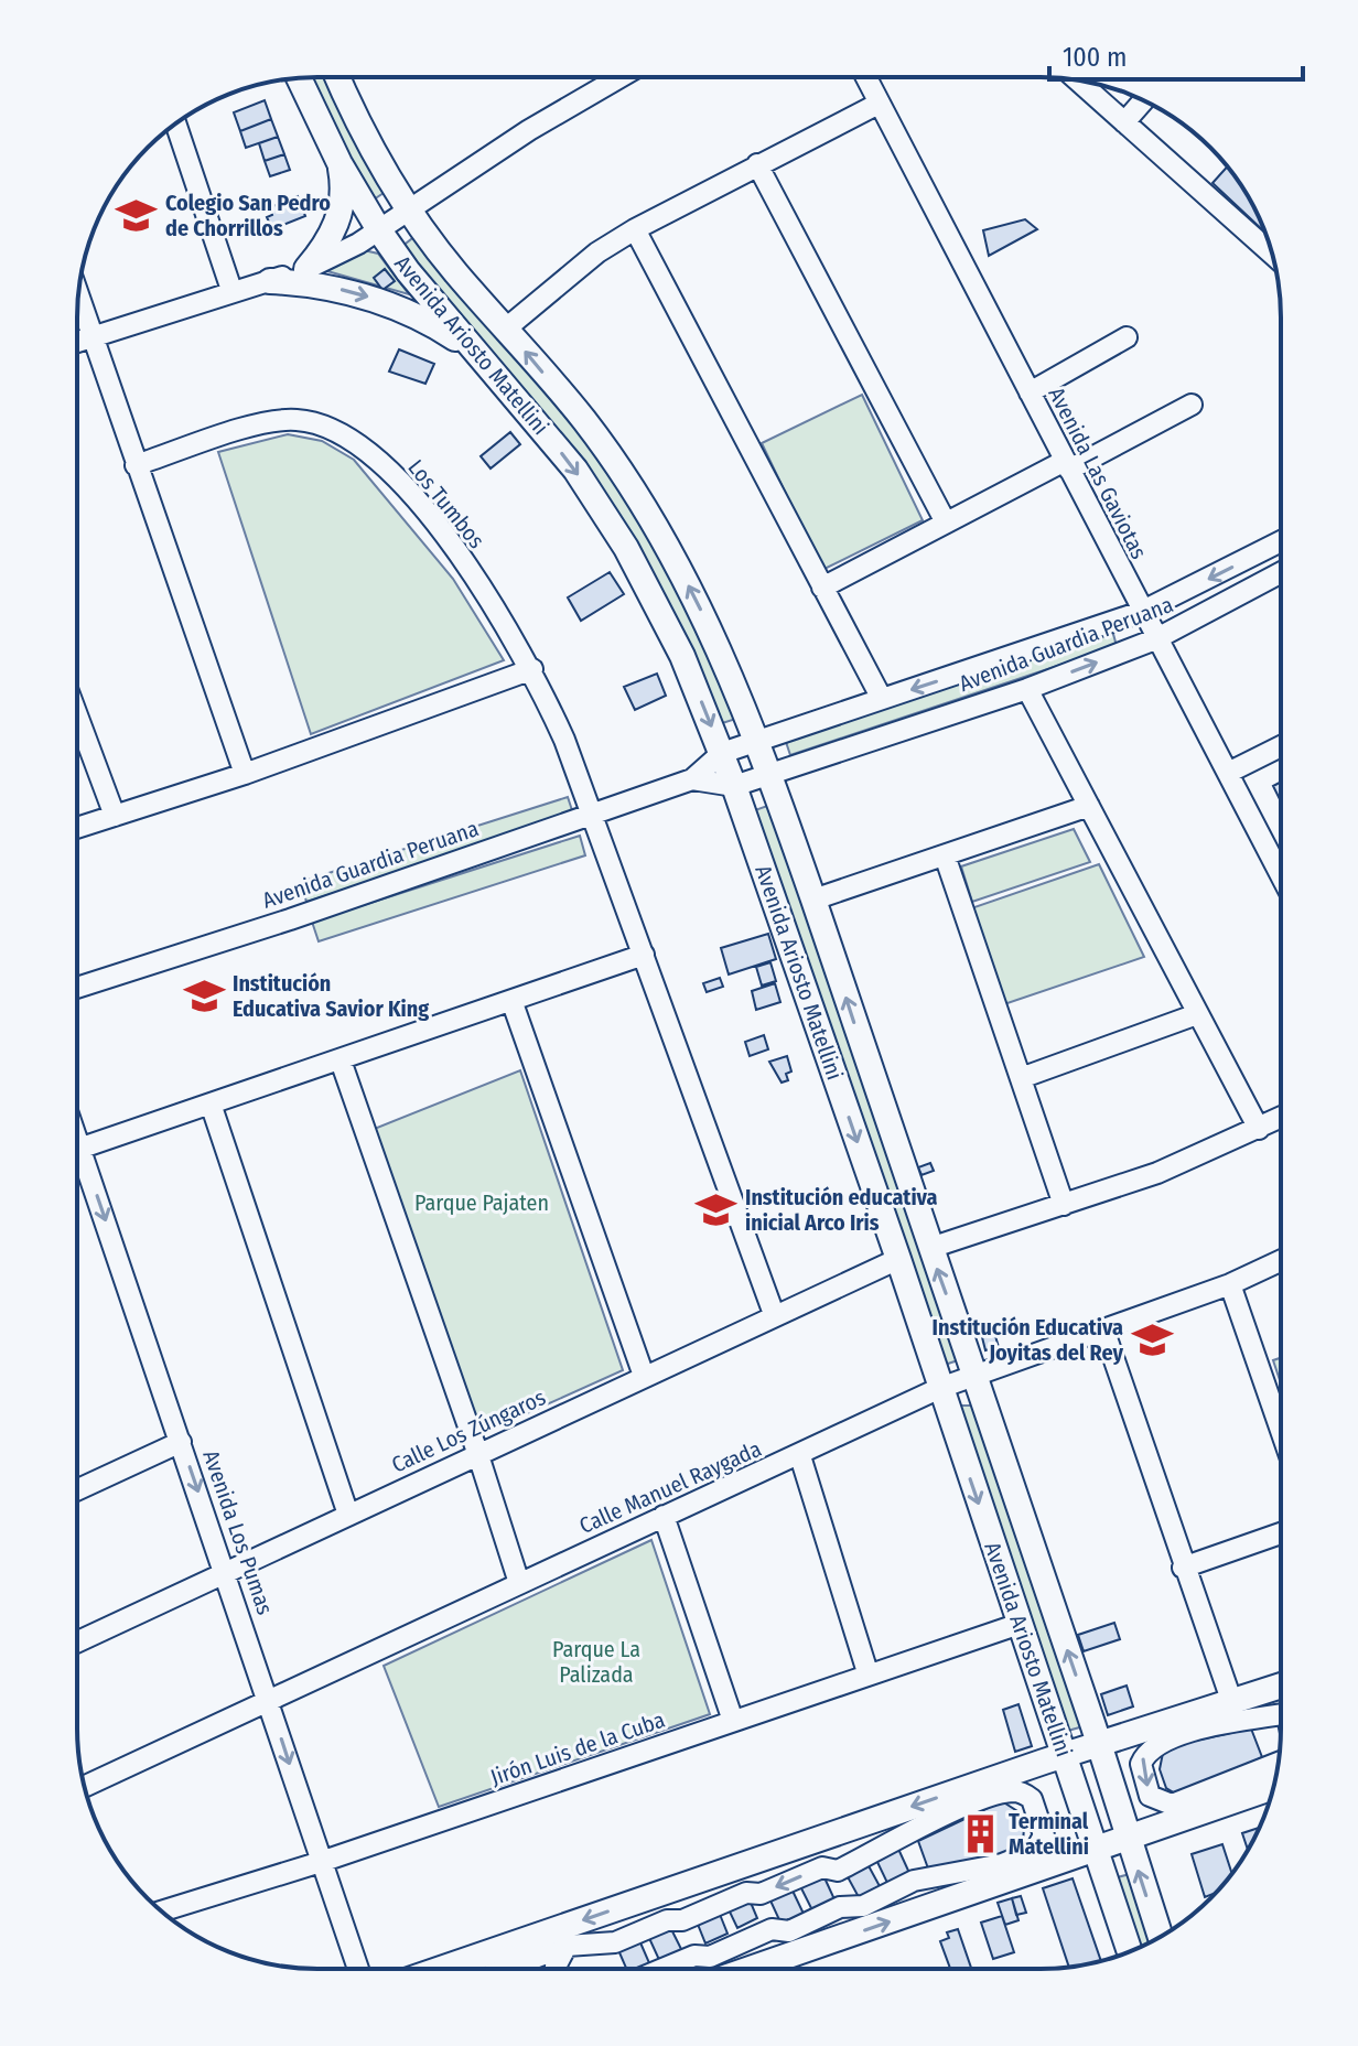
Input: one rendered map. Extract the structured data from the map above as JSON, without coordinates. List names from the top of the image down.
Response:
{
  "streets": {
    "main road": ["Avenida Ariosto Matellini"],
    "street": [
      "Avenida Las Gaviotas",
      "Los Tumbos",
      "Avenida Guardia Peruana",
      "Calle Los Zúngaros",
      "Calle Manuel Raygada",
      "Avenida Los Pumas",
      "Jirón Luis de la Cuba"
    ]
  },
  "crossings": [
    ["Avenida Ariosto Matellini", "Avenida Guardia Peruana"],
    ["Avenida Ariosto Matellini", "Calle Los Zúngaros"],
    ["Avenida Ariosto Matellini", "Calle Manuel Raygada"],
    ["Avenida Ariosto Matellini", "Jirón Luis de la Cuba"],
    ["Avenida Las Gaviotas", "Avenida Guardia Peruana"],
    ["Los Tumbos", "Avenida Guardia Peruana"],
    ["Los Tumbos", "Calle Los Zúngaros"],
    ["Calle Los Zúngaros", "Avenida Los Pumas"],
    ["Calle Manuel Raygada", "Avenida Los Pumas"],
    ["Avenida Los Pumas", "Jirón Luis de la Cuba"]
  ],
  "parks": ["Parque Pajaten", "Parque La Palizada"],
  "places": {
    "school or university": [
      "Colegio San Pedro de Chorrillos",
      "Institución Educativa Savior King",
      "Institución educativa inicial Arco Iris",
      "Institución Educativa Joyitas del Rey"
    ],
    "building": ["Terminal Matellini"]
  },
  "scale_bar": "100 m"
}
